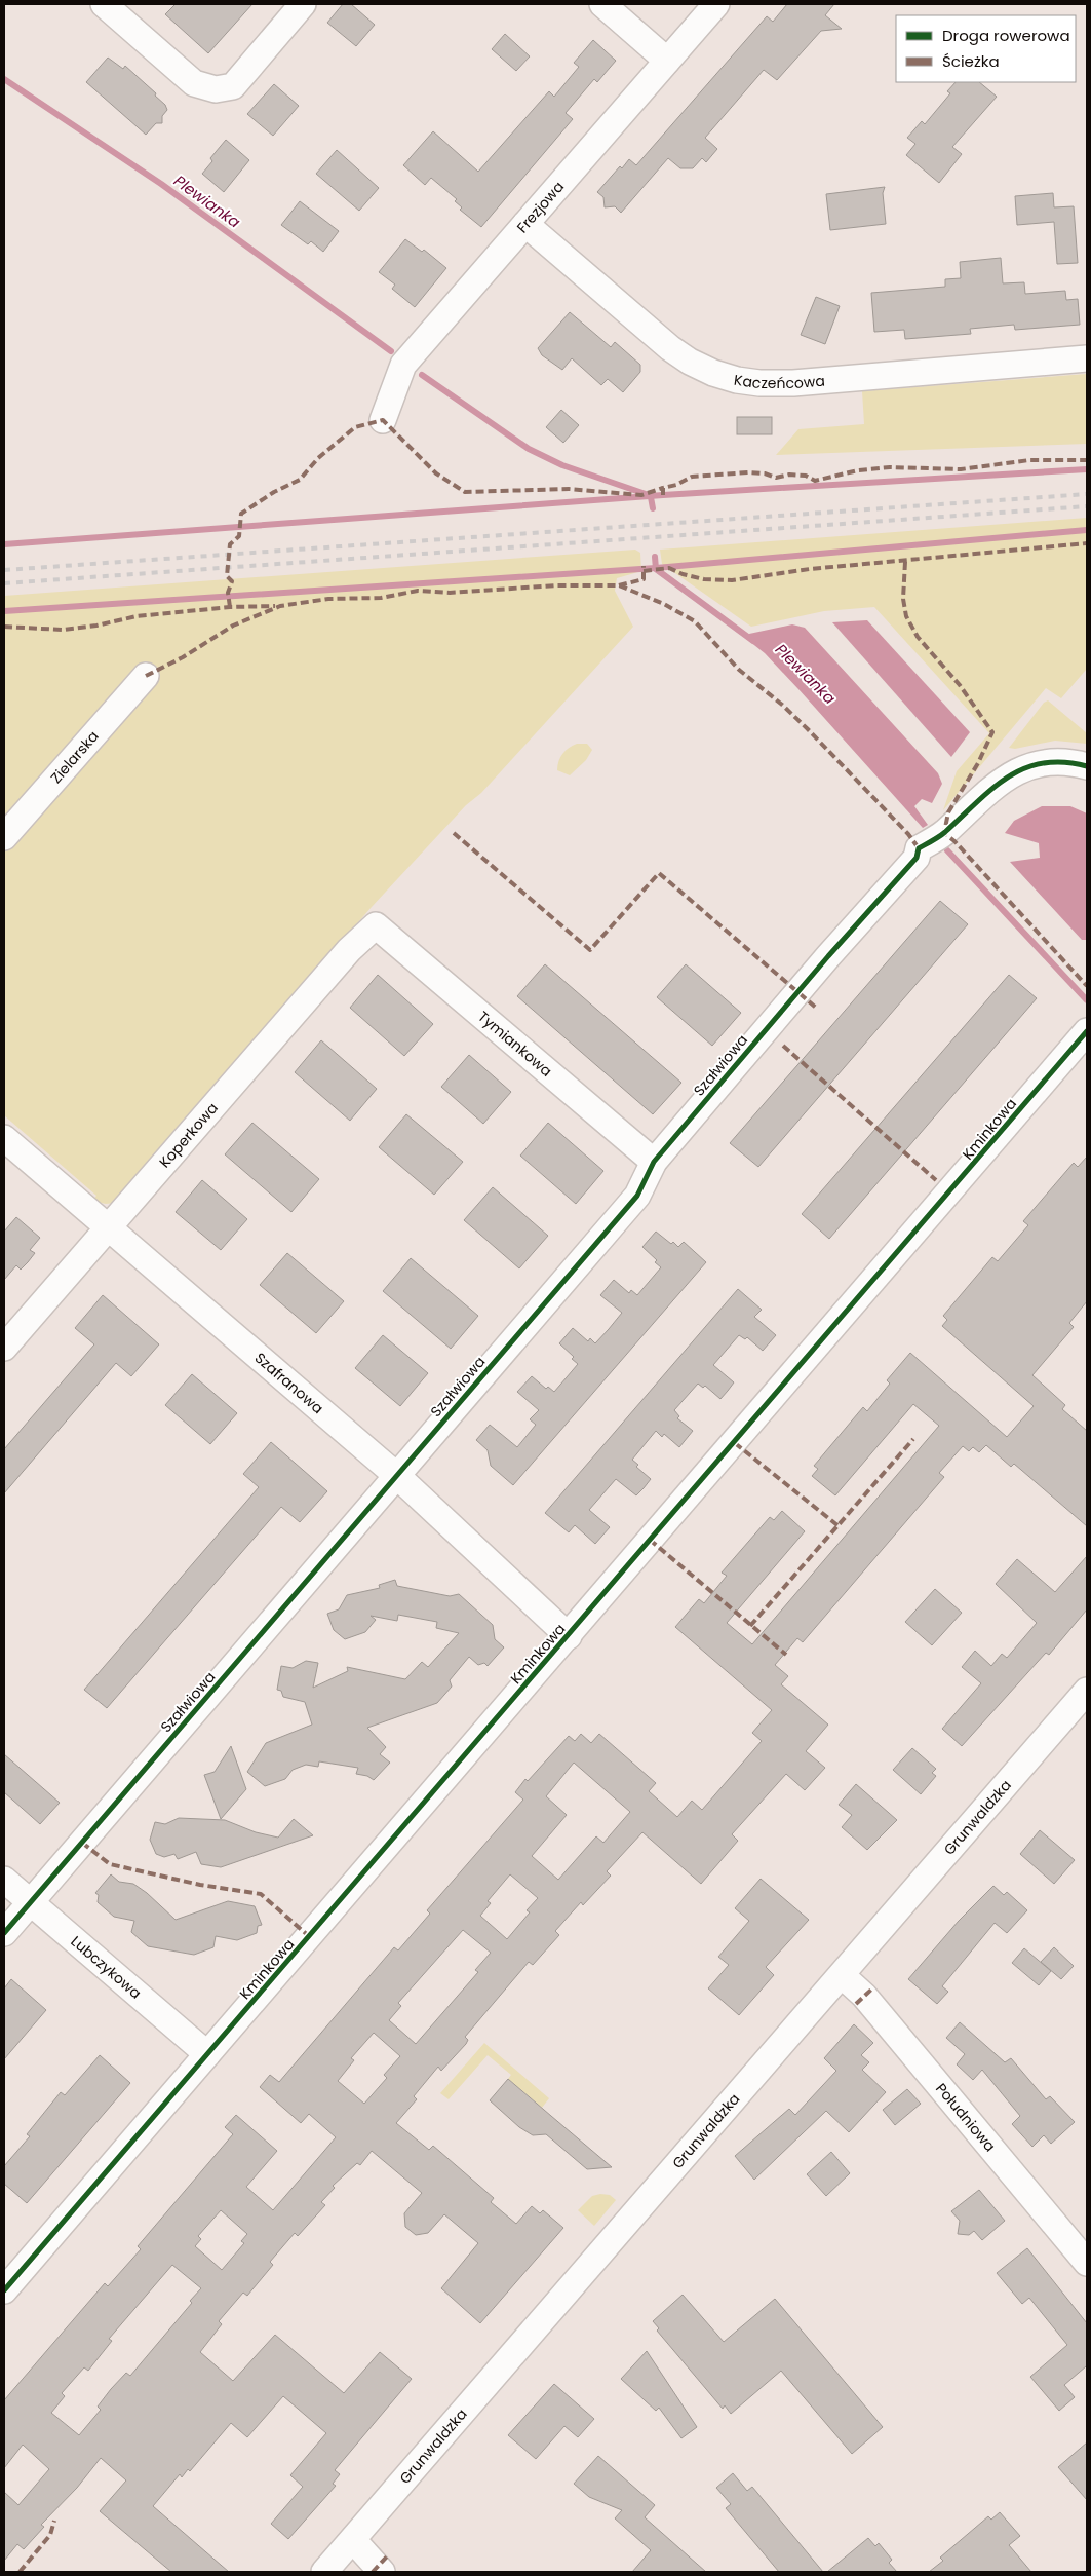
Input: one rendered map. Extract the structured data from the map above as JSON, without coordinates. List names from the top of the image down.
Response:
{
  "streets": {
    "street": [
      "Frezjowa",
      "Kaczeńcowa",
      "Zielarska",
      "Tymiankowa",
      "Szałwiowa",
      "Kminkowa",
      "Koperkowa",
      "Szafranowa",
      "Grunwaldzka",
      "Lubczykowa",
      "Południowa"
    ]
  },
  "crossings": [
    ["Frezjowa", "Kaczeńcowa"],
    ["Tymiankowa", "Szałwiowa"],
    ["Tymiankowa", "Koperkowa"],
    ["Szałwiowa", "Szafranowa"],
    ["Szałwiowa", "Lubczykowa"],
    ["Kminkowa", "Szafranowa"],
    ["Kminkowa", "Lubczykowa"],
    ["Koperkowa", "Szafranowa"],
    ["Grunwaldzka", "Południowa"]
  ],
  "water": ["Plewianka"],
  "legend": ["Droga rowerowa", "Ścieżka"]
}
